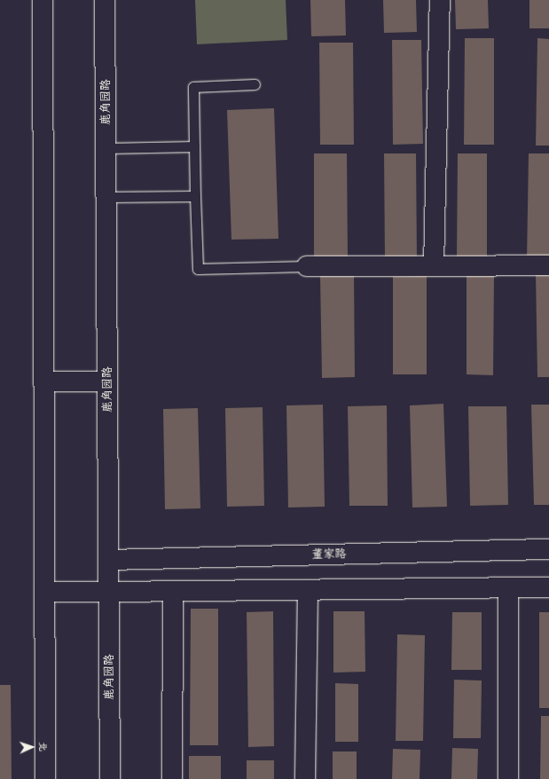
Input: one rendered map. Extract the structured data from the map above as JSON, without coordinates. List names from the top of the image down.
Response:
{
  "streets": {
    "street": ["鹿角园路", "董家路"]
  },
  "crossings": [
    ["鹿角园路", "董家路"]
  ],
  "north": "right"
}
